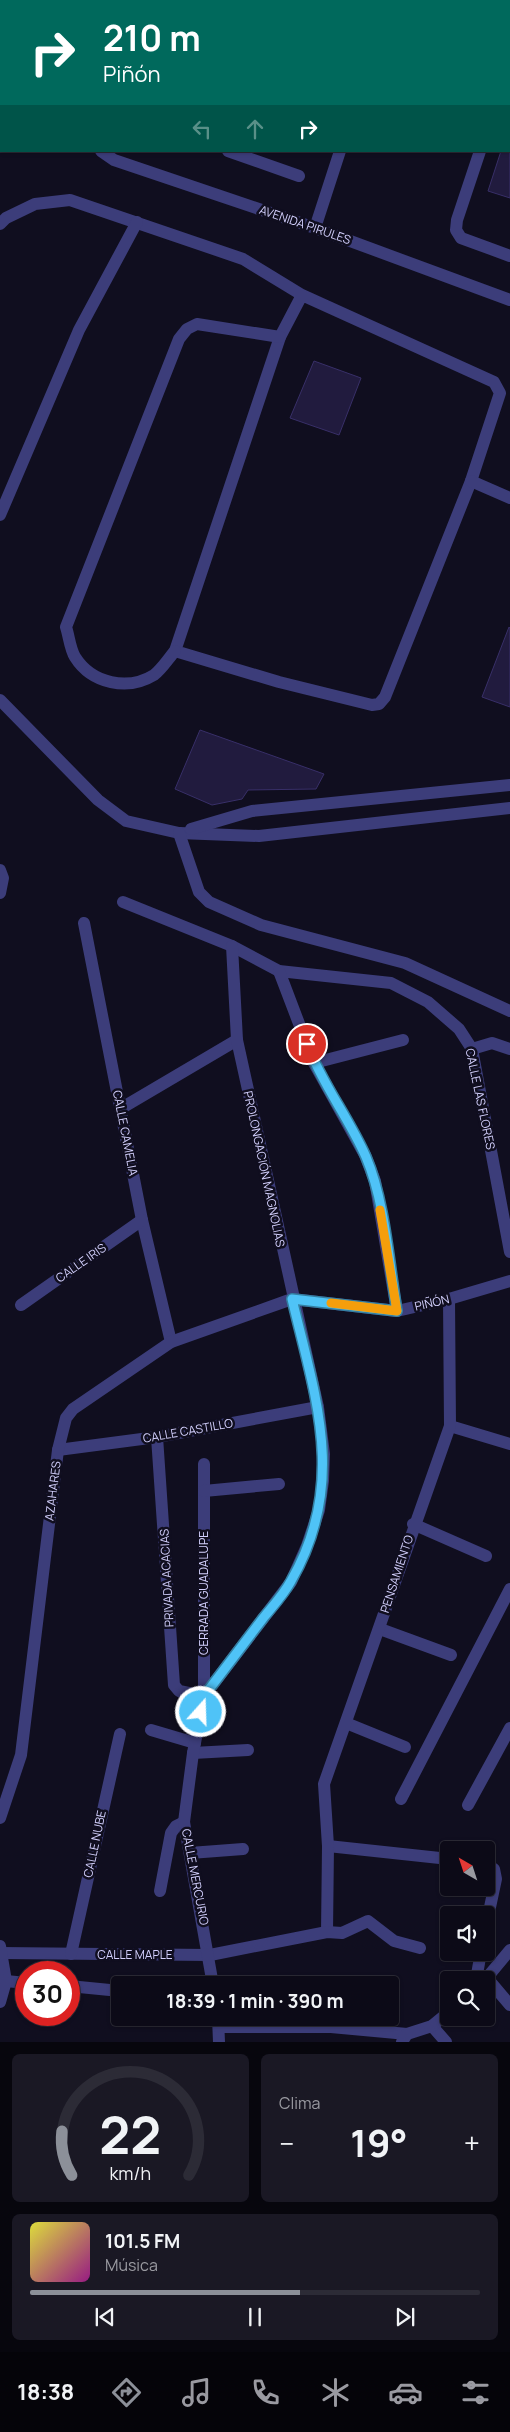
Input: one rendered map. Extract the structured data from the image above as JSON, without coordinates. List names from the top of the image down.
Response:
{
  "streets": {
    "street": [
      "AVENIDA PIRULES",
      "CALLE LAS FLORES",
      "CALLE CAMELIA",
      "PROLONGACIÓN MAGNOLIAS",
      "CALLE IRIS",
      "PIÑÓN",
      "CALLE CASTILLO",
      "AZAHARES",
      "PENSAMIENTO",
      "PRIVADA ACACIAS",
      "CERRADA GUADALUPE",
      "CALLE NUBE",
      "CALLE MERCURIO",
      "CALLE MAPLE"
    ]
  },
  "crossings": [
    ["CALLE CAMELIA", "CALLE IRIS"],
    ["CALLE CAMELIA", "AZAHARES"],
    ["PROLONGACIÓN MAGNOLIAS", "PIÑÓN"],
    ["PROLONGACIÓN MAGNOLIAS", "AZAHARES"],
    ["PROLONGACIÓN MAGNOLIAS", "CALLE MERCURIO"],
    ["PIÑÓN", "AZAHARES"],
    ["PIÑÓN", "PENSAMIENTO"],
    ["PIÑÓN", "CALLE MERCURIO"],
    ["CALLE CASTILLO", "AZAHARES"],
    ["CALLE CASTILLO", "PRIVADA ACACIAS"],
    ["CALLE CASTILLO", "CALLE MERCURIO"],
    ["AZAHARES", "CALLE MERCURIO"],
    ["PENSAMIENTO", "CALLE MAPLE"],
    ["PRIVADA ACACIAS", "CERRADA GUADALUPE"],
    ["PRIVADA ACACIAS", "CALLE MERCURIO"],
    ["CERRADA GUADALUPE", "CALLE MERCURIO"],
    ["CALLE NUBE", "CALLE MAPLE"],
    ["CALLE MERCURIO", "CALLE MAPLE"]
  ],
  "north": "top left",
  "page": {
    "turn": ["210 m", "Piñón"],
    "limit": "30",
    "trip": "18:39 · 1 min · 390 m",
    "tile": "Clima",
    "heat": ["−", "19°", "+"],
    "song": ["101.5 FM", "Música"],
    "tabs": "18:38",
    "gauge": ["22", "km/h"]
  }
}
